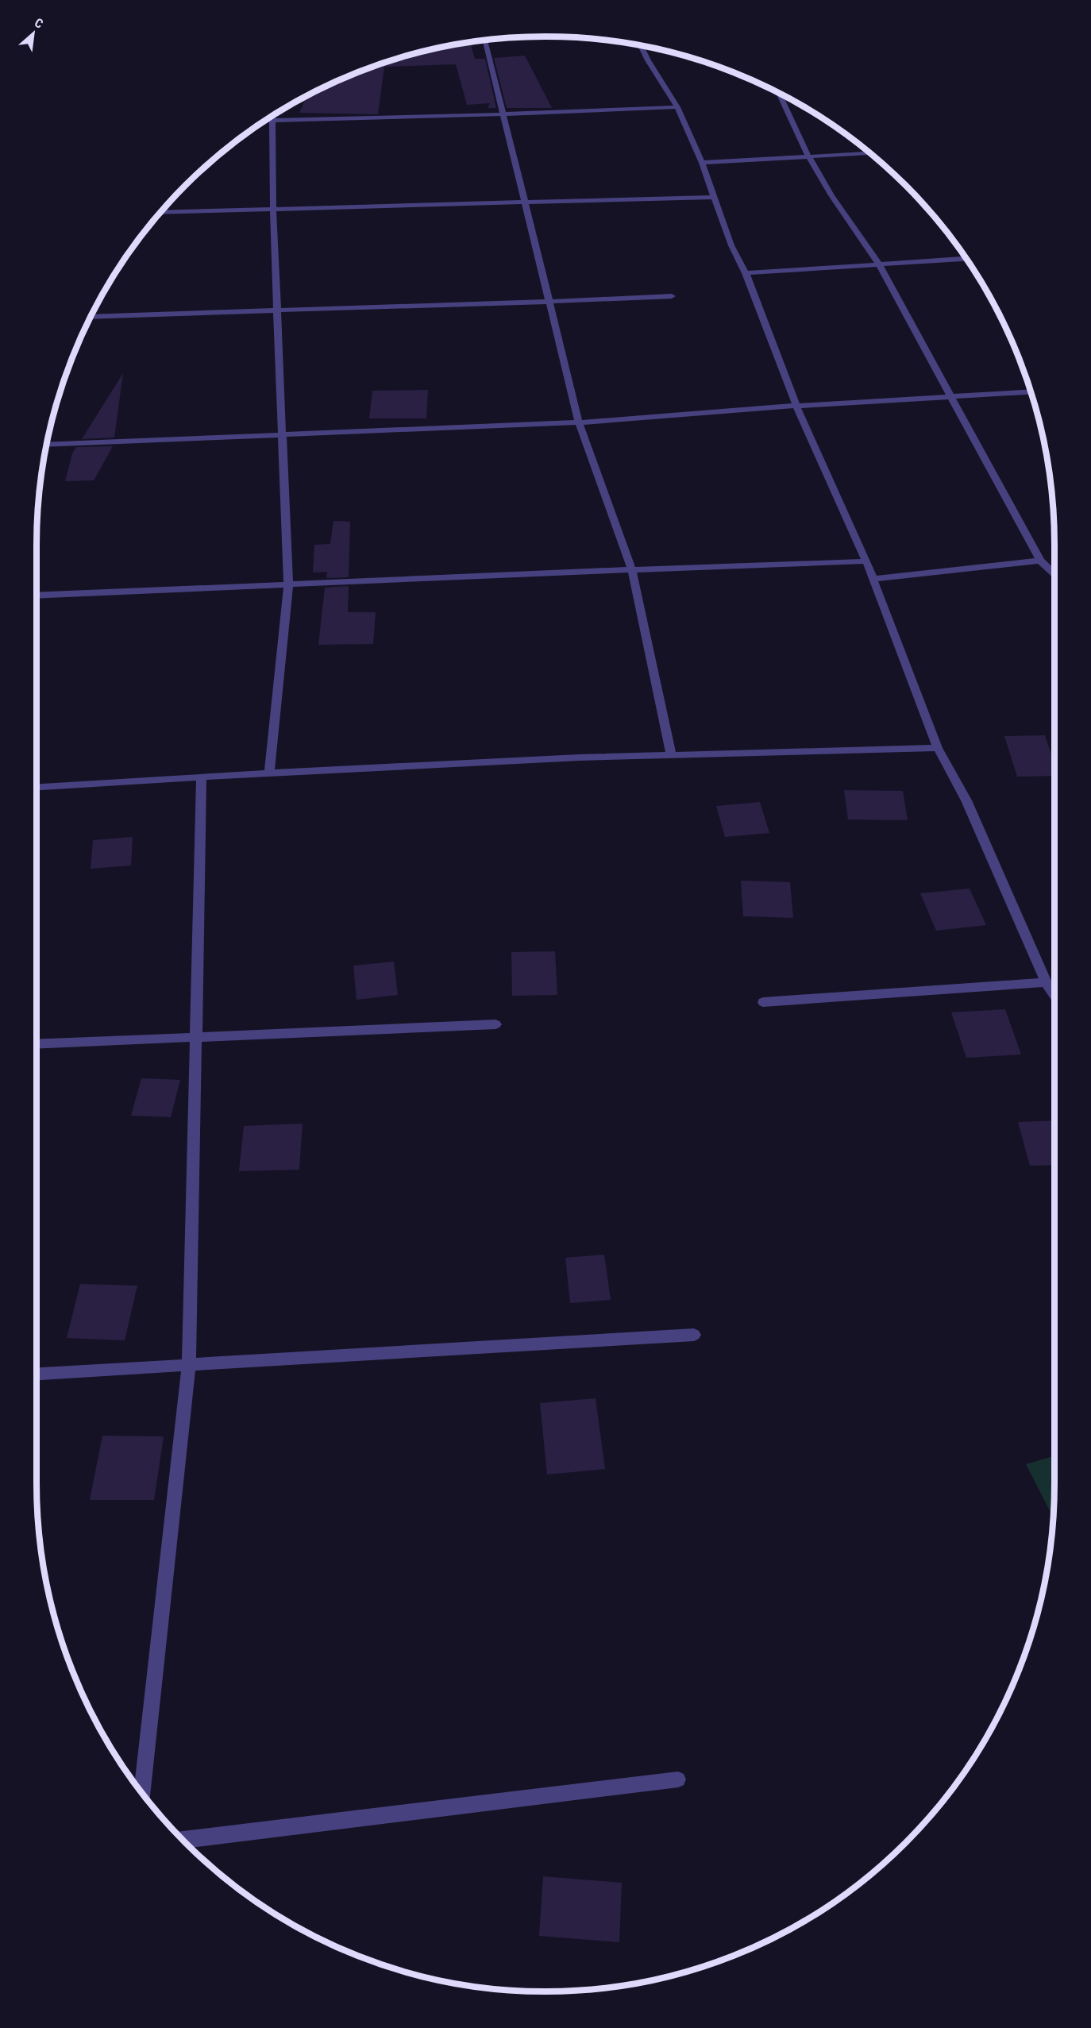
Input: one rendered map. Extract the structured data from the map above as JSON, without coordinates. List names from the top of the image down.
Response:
{
  "north": "top right"
}
